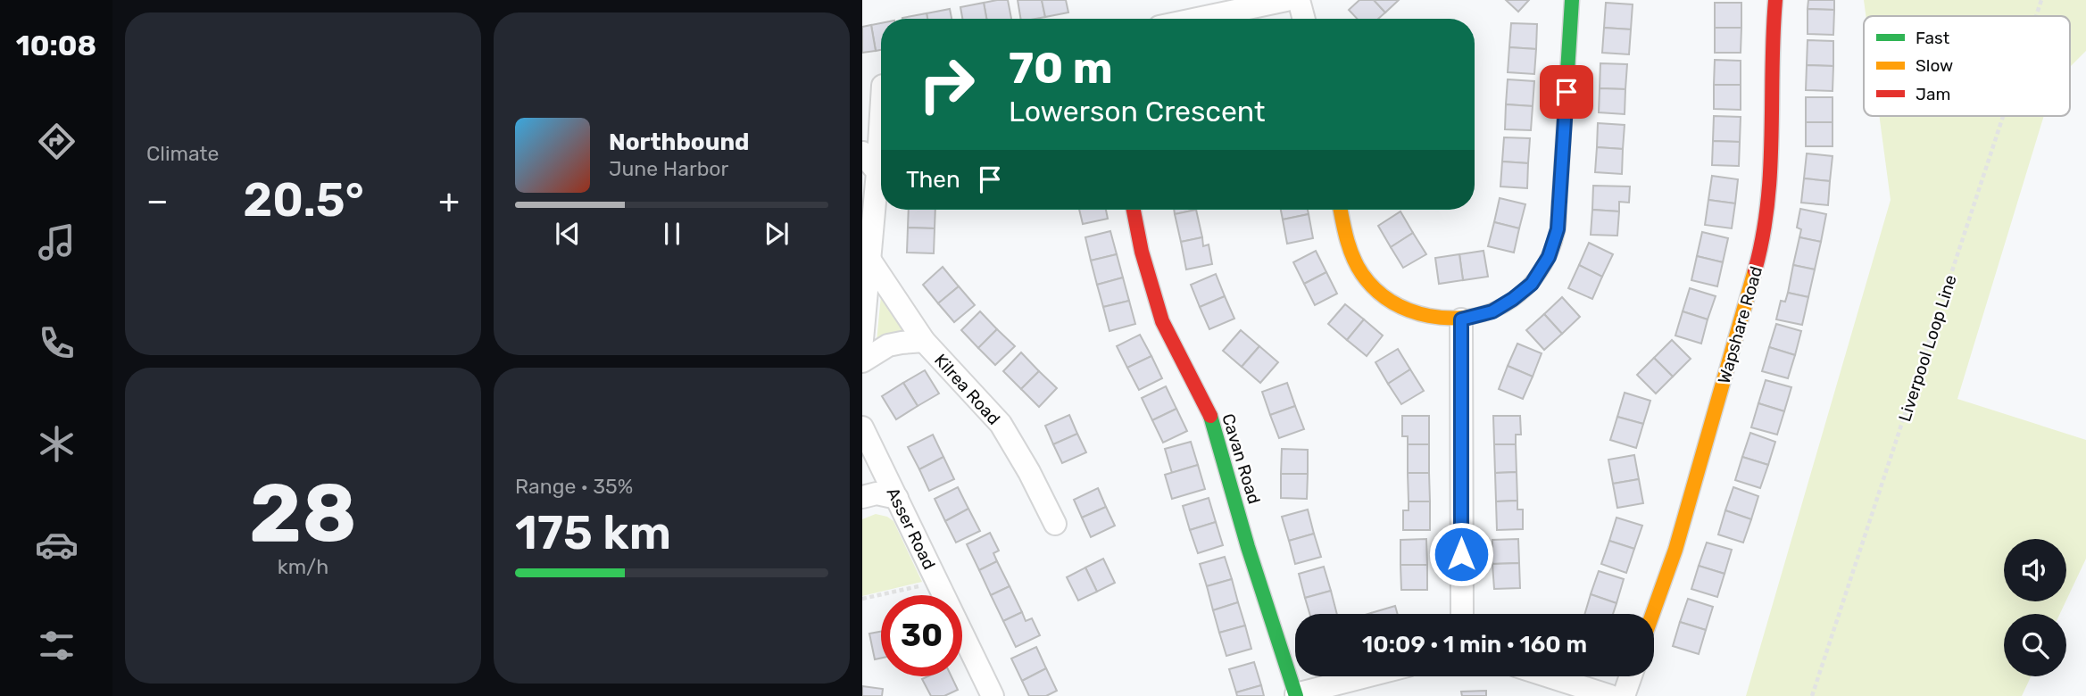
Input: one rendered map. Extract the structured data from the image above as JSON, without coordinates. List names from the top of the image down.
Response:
{
  "streets": {
    "street": [
      "Wapshare Road",
      "Kilrea Road",
      "Cavan Road",
      "Asser Road"
    ],
    "path": ["Liverpool Loop Line"]
  },
  "legend": ["Fast", "Slow", "Jam"],
  "page": {
    "tabs": "10:08",
    "tile": [
      "Climate",
      ["28", "km/h"],
      ["Range · 35%", "175 km"]
    ],
    "turn": ["70 m", "Lowerson Crescent"],
    "song": ["Northbound", "June Harbor"],
    "then": "Then",
    "heat": ["−", "20.5°", "+"],
    "limit": "30",
    "trip": "10:09 · 1 min · 160 m"
  }
}
